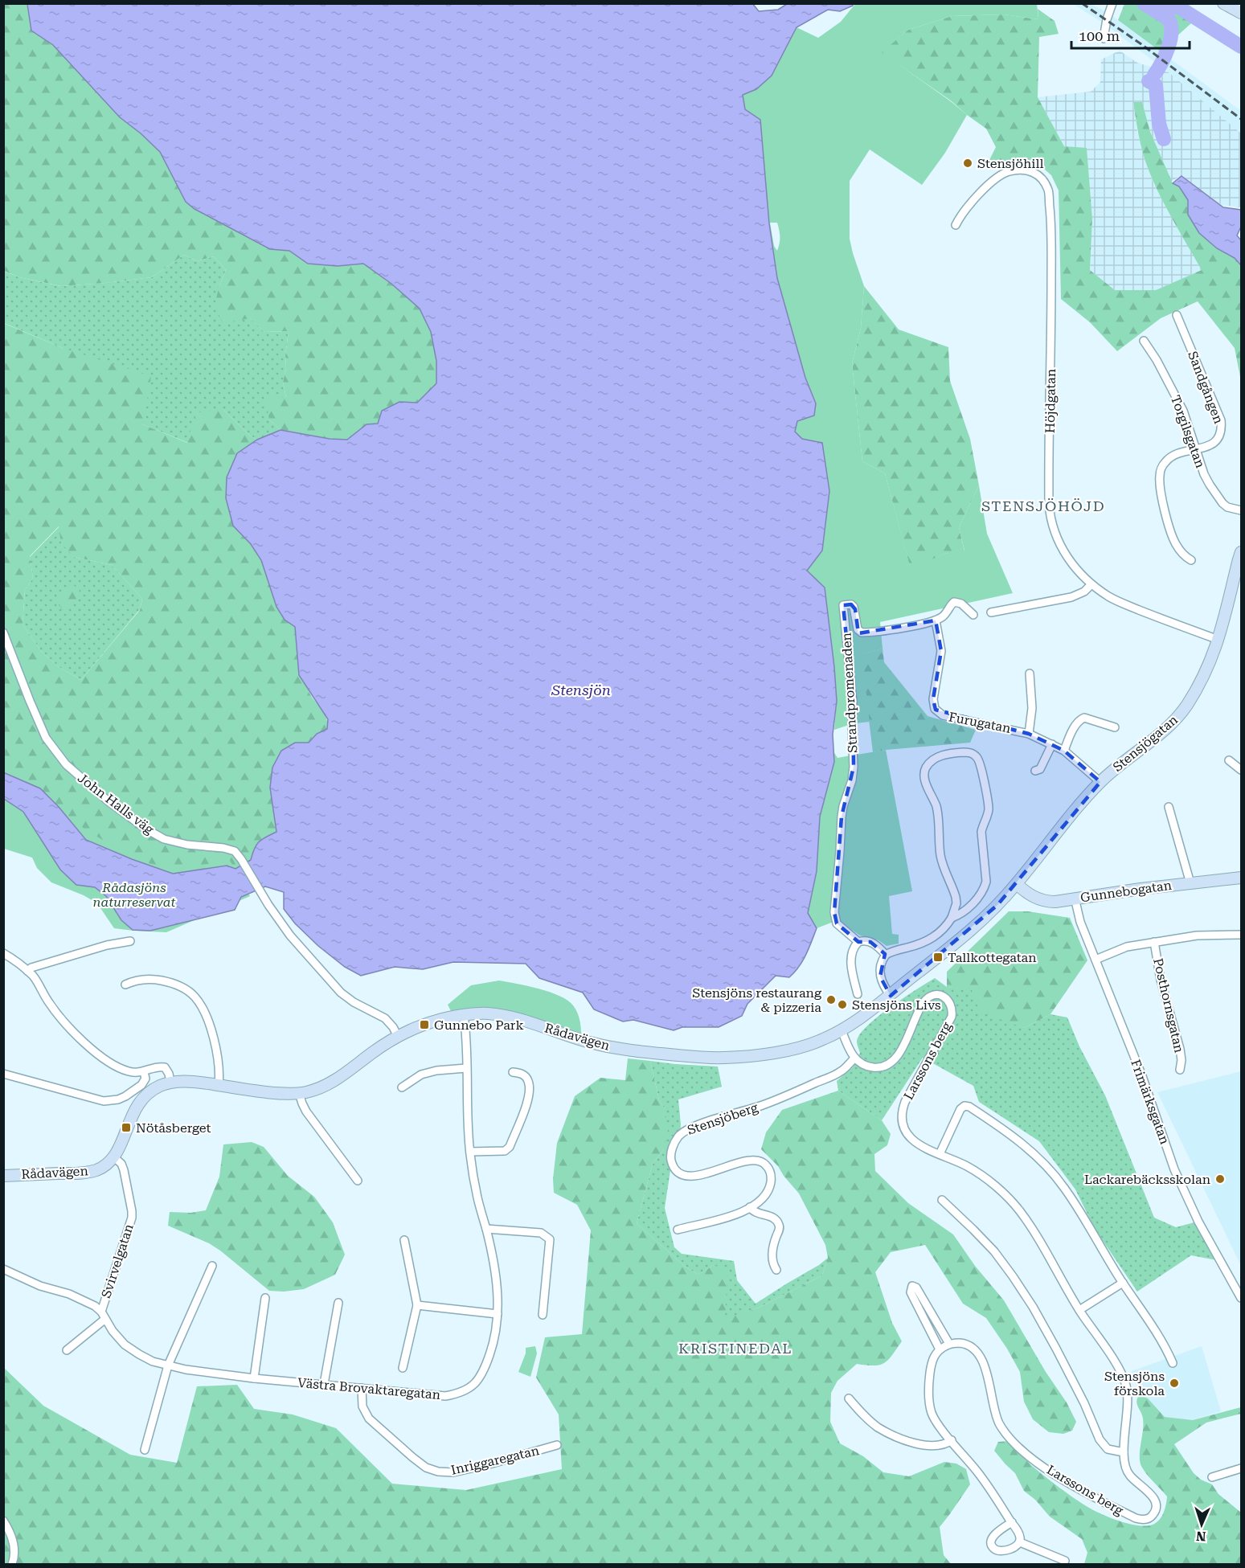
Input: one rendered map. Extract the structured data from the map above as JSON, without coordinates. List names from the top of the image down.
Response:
{
  "streets": {
    "street": [
      "Sandgången",
      "Höjdgatan",
      "Torgilsgatan",
      "Strandpromenaden",
      "Furugatan",
      "Stensjögatan",
      "John Halls väg",
      "Gunnebogatan",
      "Posthornsgatan",
      "Rådavägen",
      "Larssons berg",
      "Frimärksgatan",
      "Stensjöberg",
      "Svirvelgatan",
      "Västra Brovaktaregatan",
      "Inriggaregatan"
    ]
  },
  "crossings": [
    ["Sandgången", "Torgilsgatan"],
    ["Höjdgatan", "Stensjögatan"],
    ["Strandpromenaden", "Furugatan"],
    ["Furugatan", "Stensjögatan"],
    ["Stensjögatan", "Gunnebogatan"],
    ["Stensjögatan", "Rådavägen"],
    ["John Halls väg", "Rådavägen"],
    ["Gunnebogatan", "Rådavägen"],
    ["Gunnebogatan", "Frimärksgatan"],
    ["Rådavägen", "Svirvelgatan"],
    ["Rådavägen", "Västra Brovaktaregatan"],
    ["Larssons berg", "Stensjöberg"],
    ["Svirvelgatan", "Västra Brovaktaregatan"],
    ["Västra Brovaktaregatan", "Inriggaregatan"]
  ],
  "districts": ["STENSJÖHÖJD", "KRISTINEDAL"],
  "water": ["Stensjön"],
  "parks": ["Rådasjöns naturreservat"],
  "places": {
    "other": [
      "Stensjöhill",
      "Stensjöns restaurang & pizzeria",
      "Stensjöns Livs",
      "Lackarebäcksskolan",
      "Stensjöns förskola"
    ],
    "transit": ["Tallkottegatan", "Gunnebo Park", "Nötåsberget"]
  },
  "scale_bar": "100 m",
  "north": "bottom"
}
